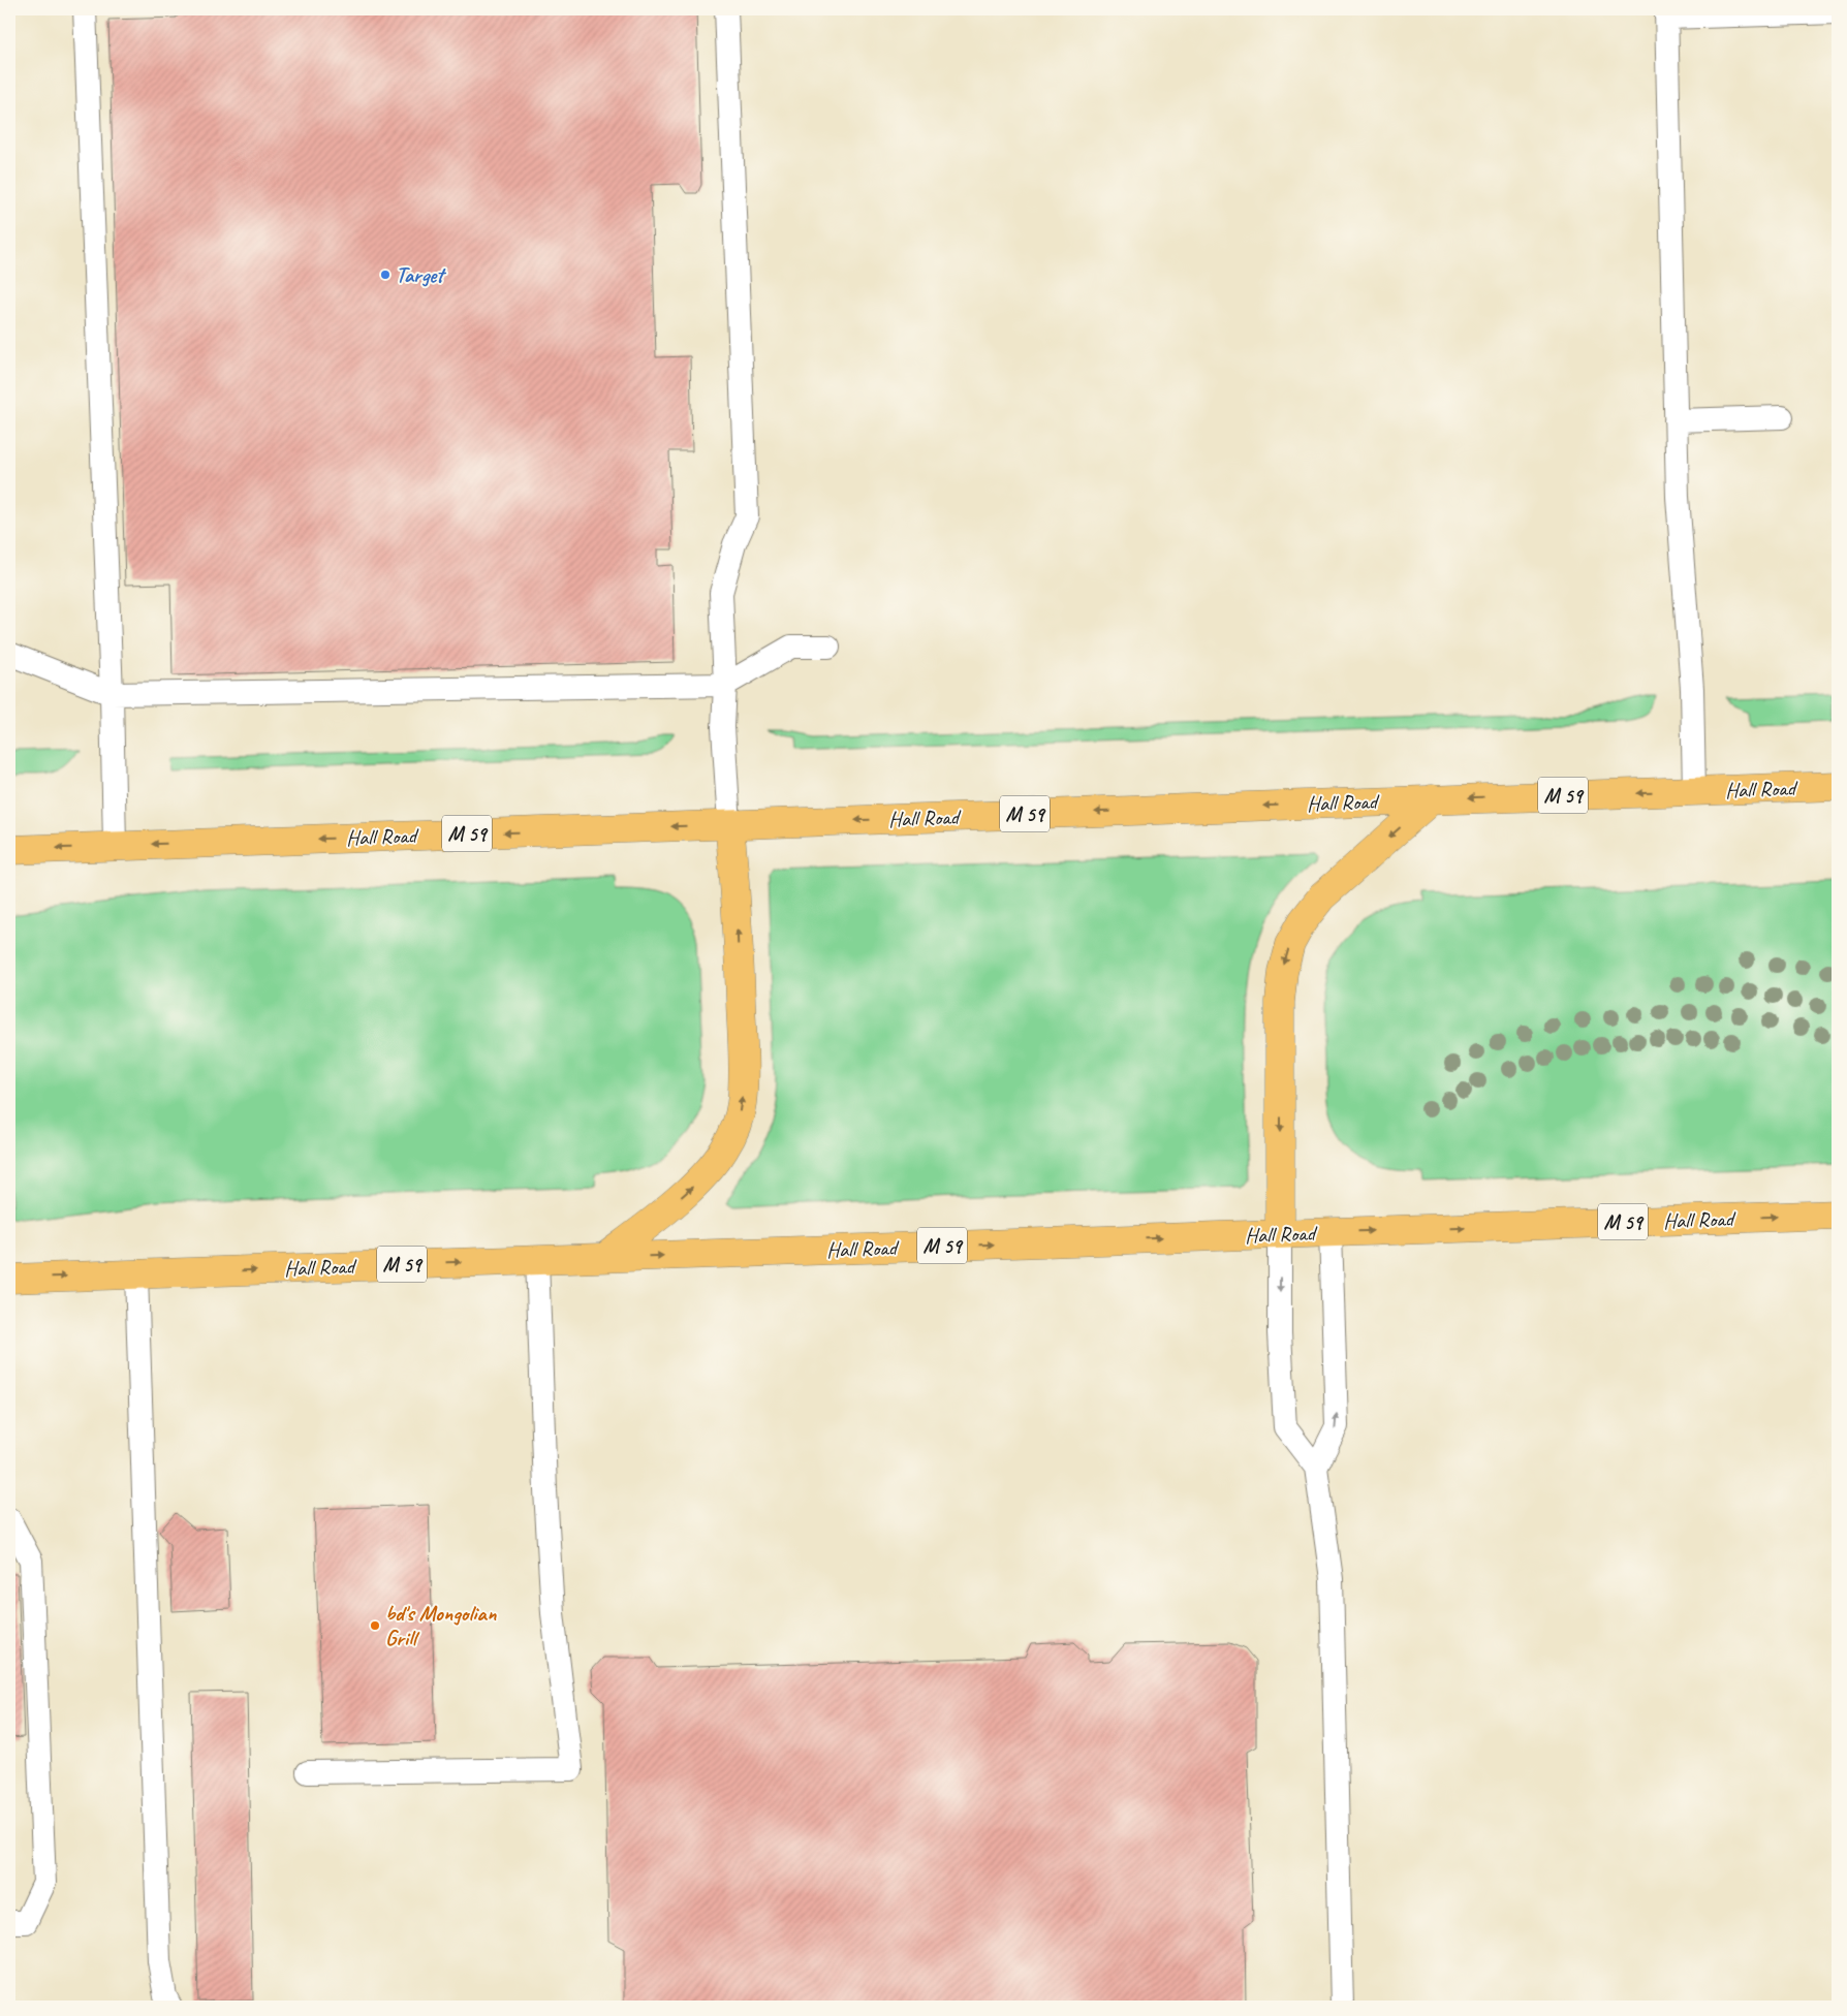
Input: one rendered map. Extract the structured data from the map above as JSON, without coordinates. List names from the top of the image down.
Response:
{
  "streets": {
    "highway": ["Hall Road", "M 59"]
  },
  "places": ["Target", "bd's Mongolian Grill"]
}
